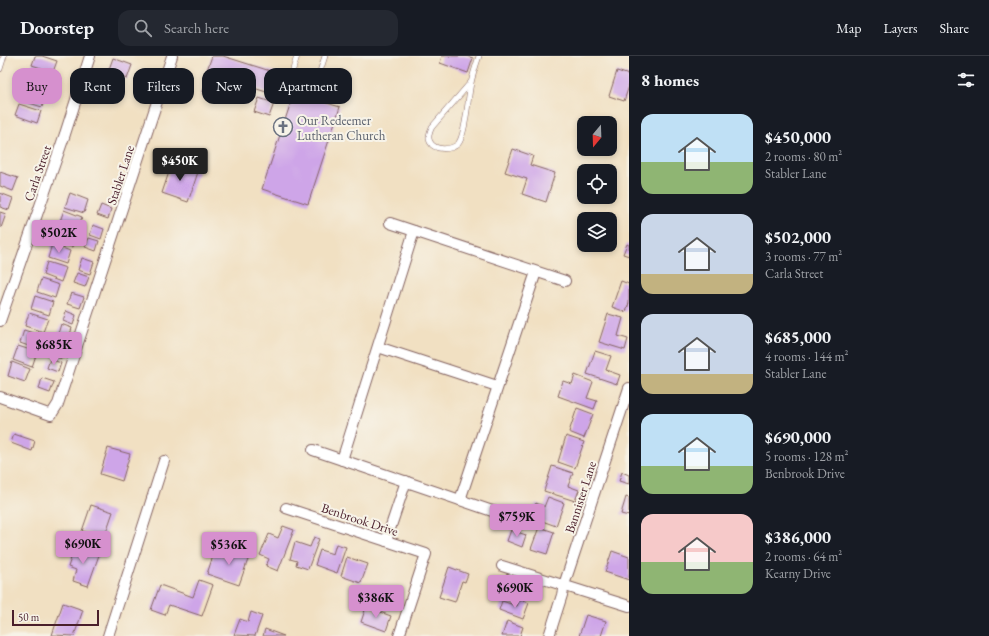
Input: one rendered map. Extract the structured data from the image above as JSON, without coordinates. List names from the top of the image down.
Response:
{
  "streets": {
    "street": [
      "Carla Street",
      "Stabler Lane",
      "Bannister Lane",
      "Benbrook Drive"
    ]
  },
  "places": {
    "church": ["Our Redeemer Lutheran Church"]
  },
  "scale_bar": "50 m",
  "north": "bottom",
  "page": {
    "header": "Doorstep",
    "search": "Search here",
    "nav": ["Map", "Layers", "Share"],
    "heading": "8 homes",
    "chip": [
      "Buy",
      "Rent",
      "Filters",
      "New",
      "Apartment"
    ],
    "list": [
      {
        "name": "$450,000",
        "note": "2 rooms · 80 m² · Stabler Lane"
      },
      {
        "name": "$502,000",
        "note": "3 rooms · 77 m² · Carla Street"
      },
      {
        "name": "$685,000",
        "note": "4 rooms · 144 m² · Stabler Lane"
      },
      {
        "name": "$690,000",
        "note": "5 rooms · 128 m² · Benbrook Drive"
      },
      {
        "name": "$386,000",
        "note": "2 rooms · 64 m² · Kearny Drive"
      }
    ],
    "price": [
      "$450K",
      "$502K",
      "$685K",
      "$759K",
      "$690K",
      "$536K",
      "$690K",
      "$386K"
    ],
    "scale": "50 m"
  }
}
